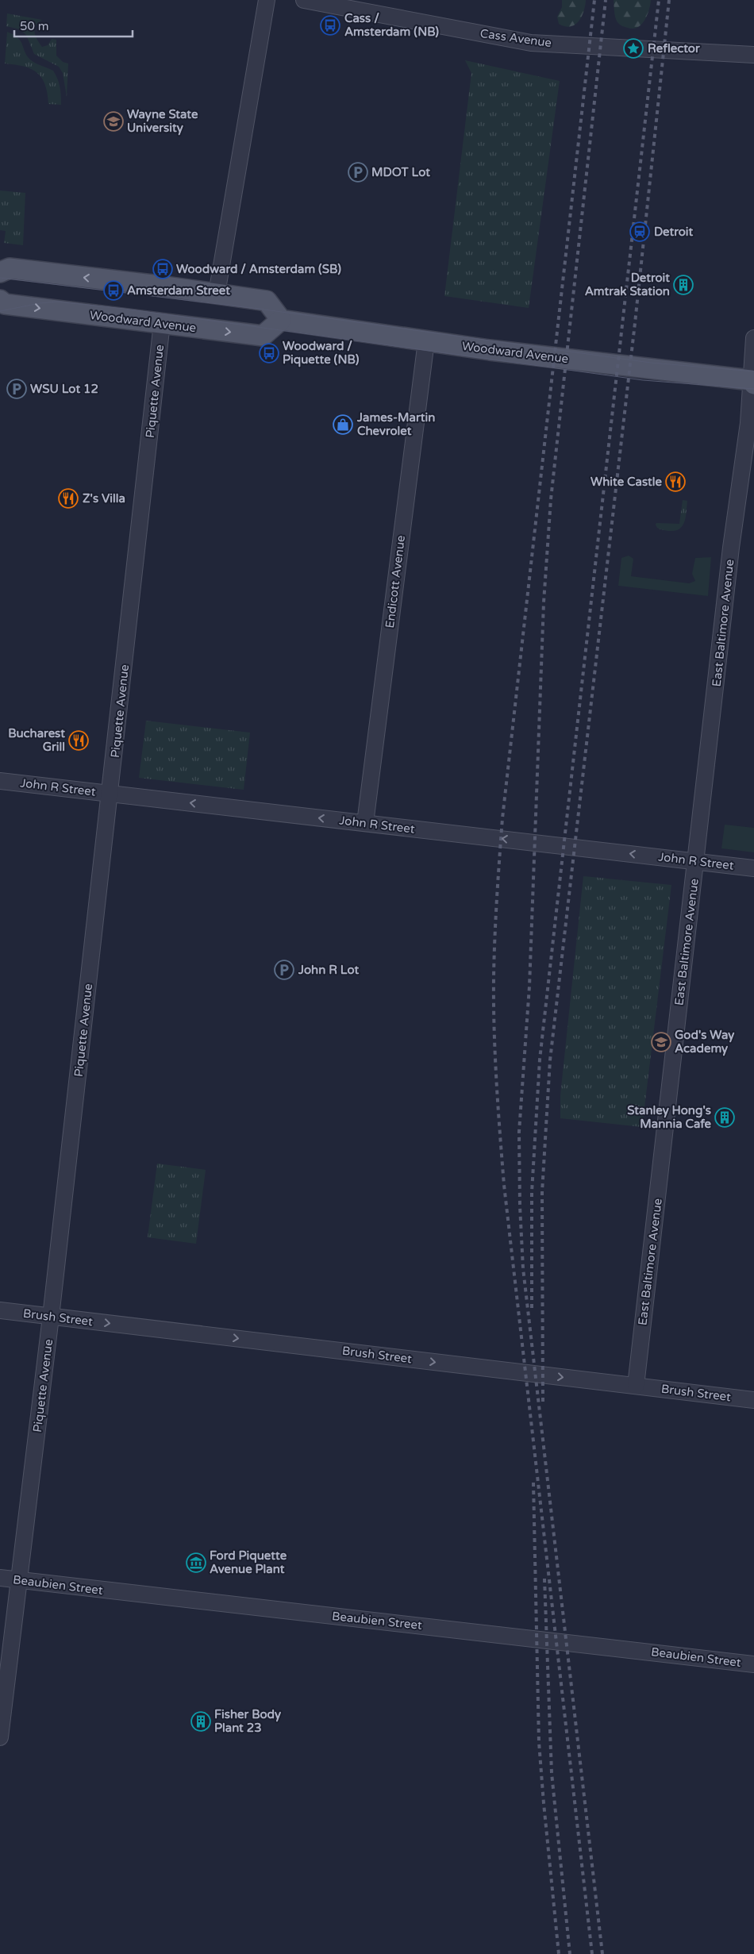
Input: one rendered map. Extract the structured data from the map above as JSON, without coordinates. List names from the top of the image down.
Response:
{
  "streets": {
    "main road": ["Woodward Avenue"],
    "street": [
      "Cass Avenue",
      "Piquette Avenue",
      "Endicott Avenue",
      "East Baltimore Avenue",
      "John R Street",
      "Brush Street",
      "Beaubien Street"
    ]
  },
  "crossings": [
    ["Woodward Avenue", "Piquette Avenue"],
    ["Woodward Avenue", "Endicott Avenue"],
    ["Woodward Avenue", "East Baltimore Avenue"],
    ["Piquette Avenue", "John R Street"],
    ["Piquette Avenue", "Brush Street"],
    ["Piquette Avenue", "Beaubien Street"],
    ["Endicott Avenue", "John R Street"],
    ["East Baltimore Avenue", "John R Street"],
    ["East Baltimore Avenue", "Brush Street"]
  ],
  "one_way": ["John R Street", "Brush Street"],
  "places": {
    "bus stop": [
      "Cass / Amsterdam (NB)",
      "Woodward / Amsterdam (SB)",
      "Amsterdam Street",
      "Woodward / Piquette (NB)"
    ],
    "place": ["Reflector"],
    "school or university": ["Wayne State University", "God's Way Academy"],
    "parking": ["MDOT Lot", "WSU Lot 12", "John R Lot"],
    "station": ["Detroit"],
    "building": ["Detroit Amtrak Station", "Stanley Hong's Mannia Cafe", "Fisher Body Plant 23"],
    "shop": ["James-Martin Chevrolet"],
    "restaurant": ["White Castle", "Z's Villa", "Bucharest Grill"],
    "museum": ["Ford Piquette Avenue Plant"]
  },
  "scale_bar": "50 m"
}
